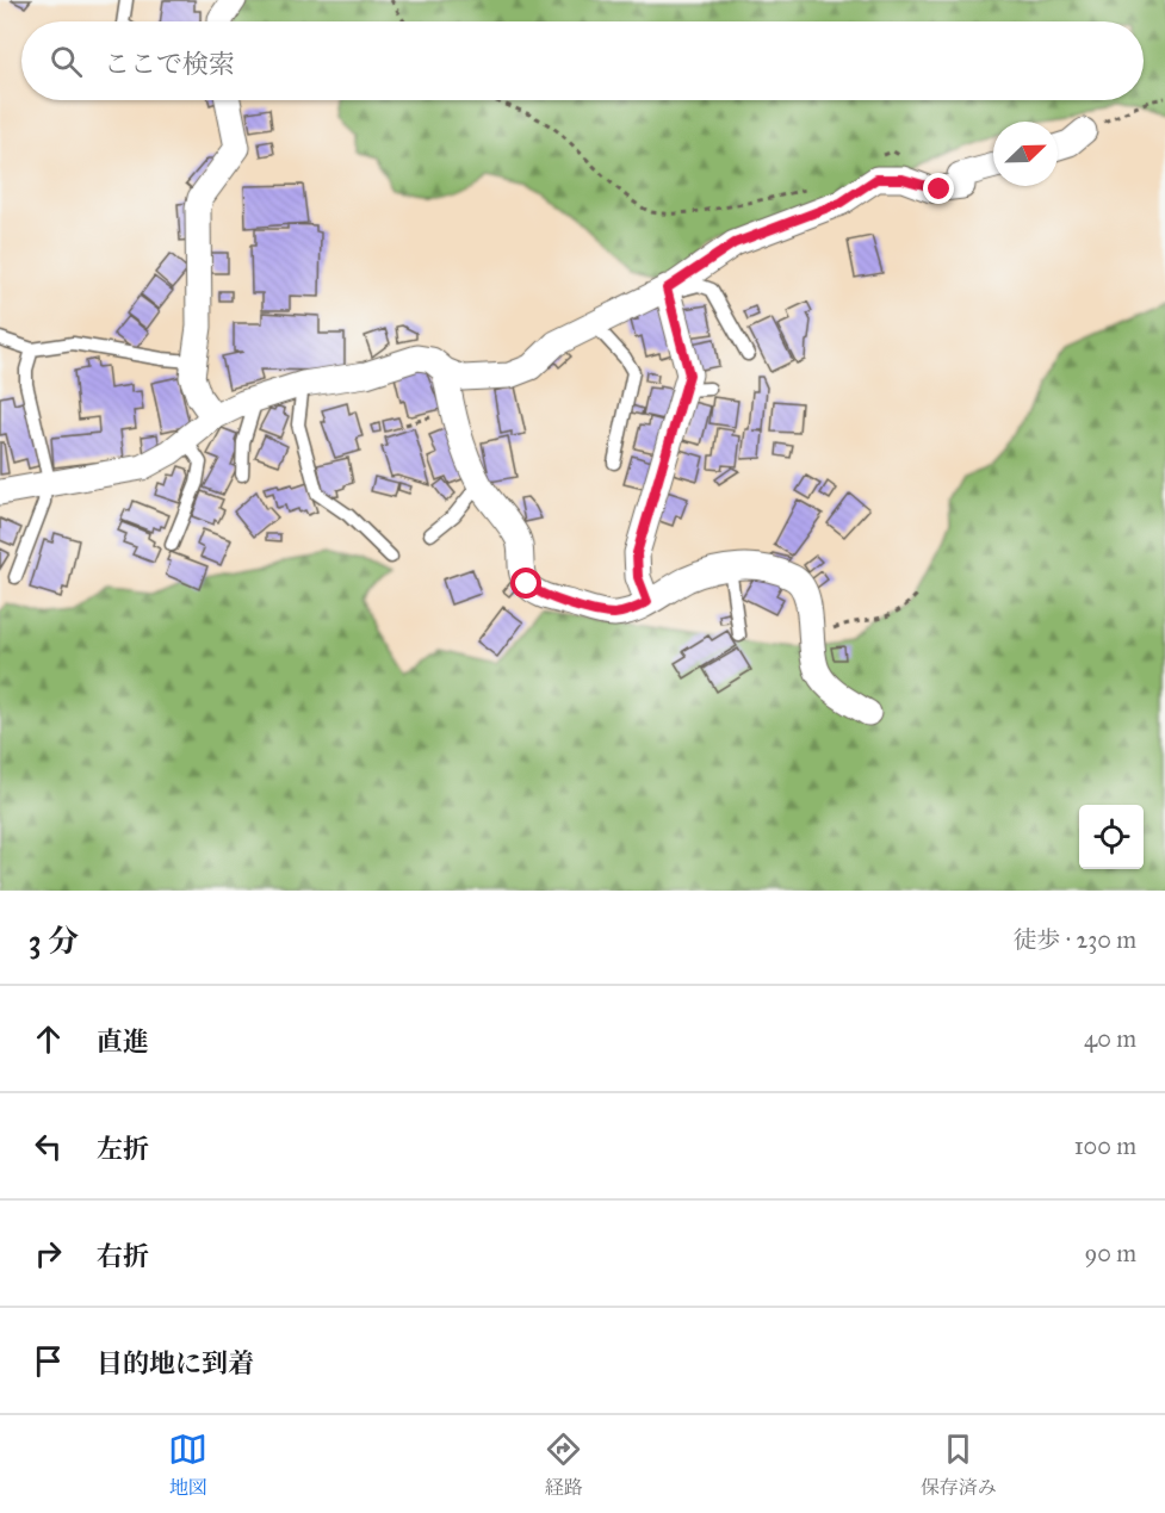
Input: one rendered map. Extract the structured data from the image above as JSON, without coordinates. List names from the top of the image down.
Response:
{
  "north": "top right",
  "page": {
    "search": "ここで検索",
    "heading": ["3 分", "徒歩 · 230 m"],
    "list": [
      ["直進", "40 m"],
      ["左折", "100 m"],
      ["右折", "90 m"],
      "目的地に到着"
    ],
    "nav": ["地図", "経路", "保存済み"]
  }
}
